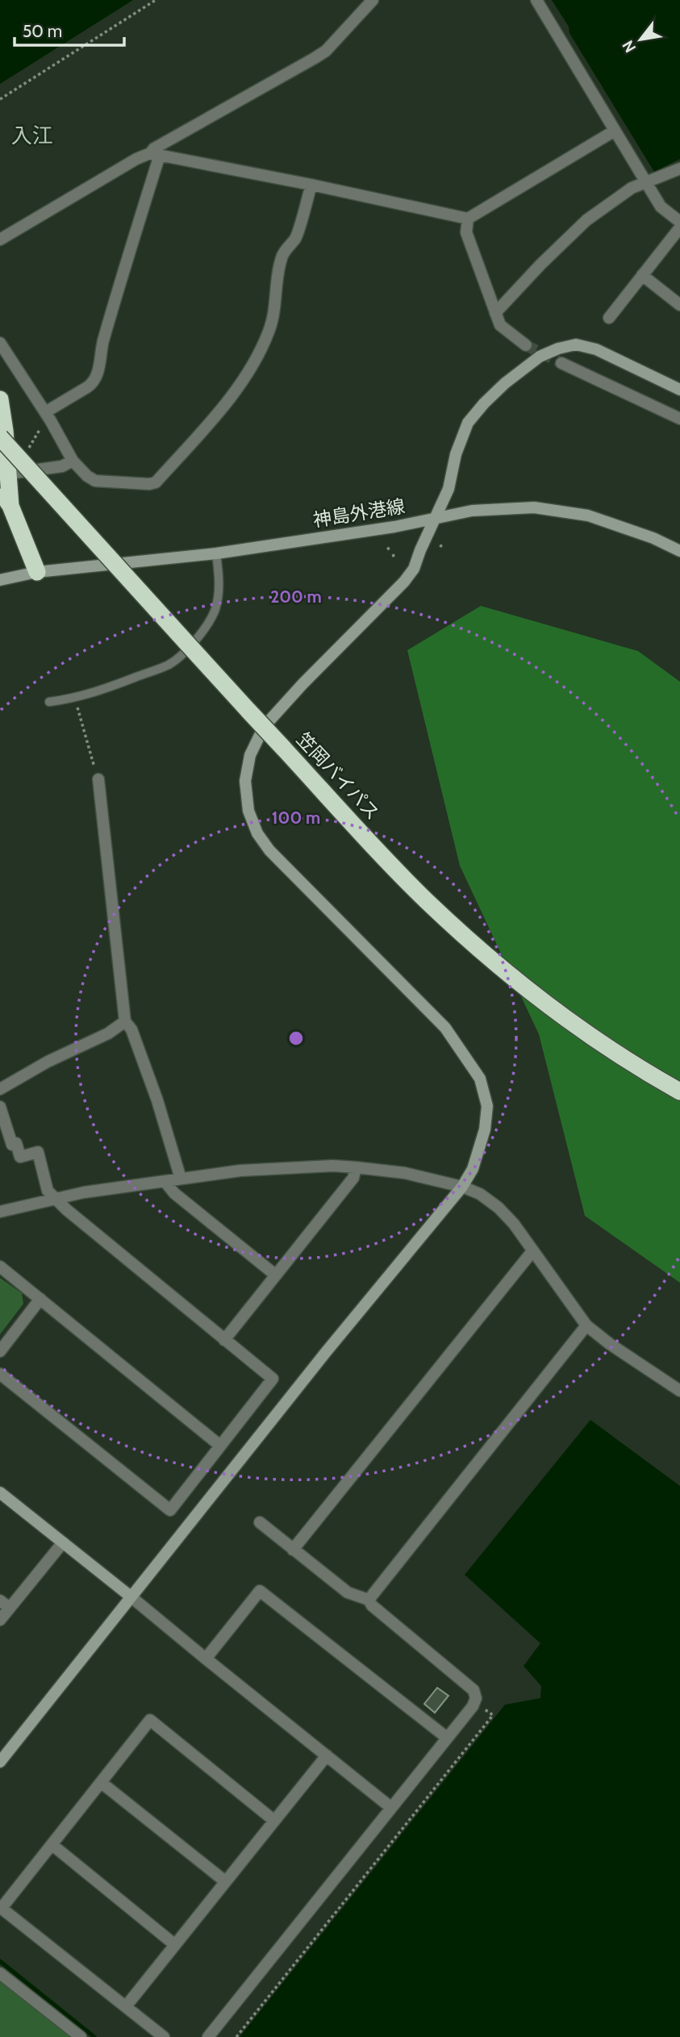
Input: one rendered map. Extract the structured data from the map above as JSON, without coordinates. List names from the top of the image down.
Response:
{
  "streets": {
    "highway": ["笠岡バイパス"],
    "street": ["神島外港線"]
  },
  "districts": ["入江"],
  "scale_bar": "50 m",
  "north": "bottom left",
  "rings": ["200 m", "100 m"]
}
